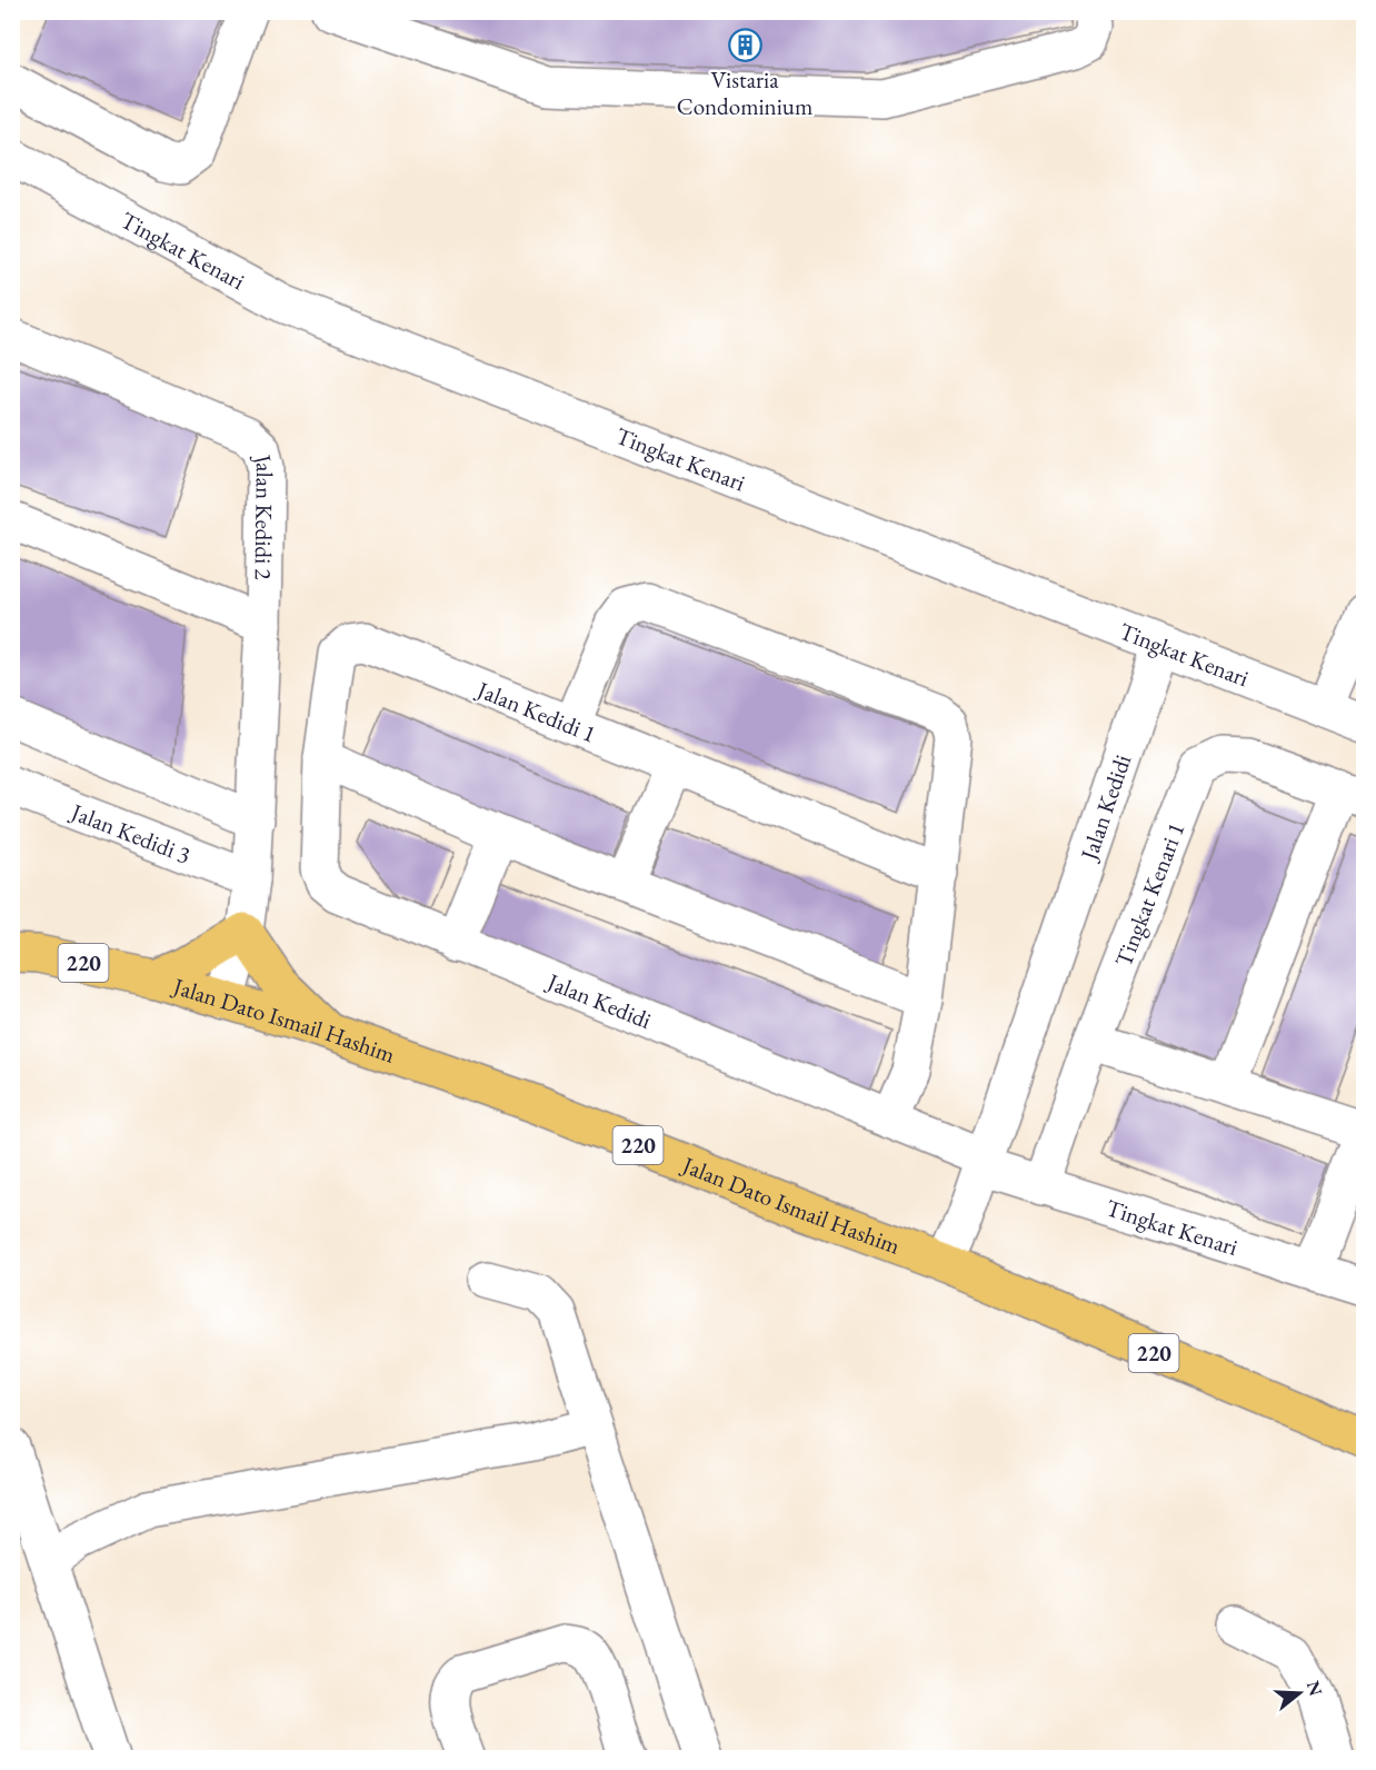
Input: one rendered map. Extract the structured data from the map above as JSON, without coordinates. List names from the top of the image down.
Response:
{
  "streets": {
    "main road": ["220", "Jalan Dato Ismail Hashim"],
    "street": [
      "Tingkat Kenari",
      "Jalan Kedidi 2",
      "Jalan Kedidi 1",
      "Jalan Kedidi",
      "Jalan Kedidi 3",
      "Tingkat Kenari 1"
    ]
  },
  "crossings": [
    ["Tingkat Kenari", "Jalan Kedidi"],
    ["Tingkat Kenari", "Tingkat Kenari 1"],
    ["Jalan Kedidi 2", "Jalan Kedidi 3"],
    ["Jalan Kedidi 2", "Jalan Dato Ismail Hashim"],
    ["Jalan Kedidi 1", "Jalan Kedidi"],
    ["Jalan Kedidi", "Jalan Dato Ismail Hashim"]
  ],
  "places": {
    "building": ["Vistaria Condominium"]
  },
  "north": "right"
}
